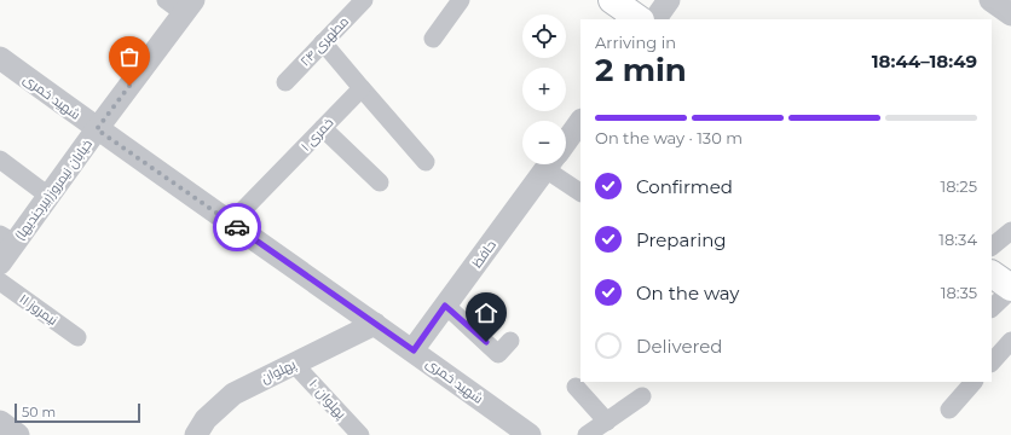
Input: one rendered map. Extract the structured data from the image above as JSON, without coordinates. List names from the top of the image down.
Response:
{
  "streets": {
    "street": [
      "مطهری ۲۴",
      "شهید خمری",
      "خمری ۱",
      "خیابان نیمروز(بیرجندیها)",
      "حافظ",
      "نیمروز ۱۱",
      "پهلوان",
      "پهلوان ۱۰"
    ]
  },
  "crossings": [
    ["شهید خمری", "خمری ۱"],
    ["شهید خمری", "خیابان نیمروز(بیرجندیها)"],
    ["شهید خمری", "حافظ"],
    ["شهید خمری", "پهلوان"],
    ["پهلوان", "پهلوان ۱۰"]
  ],
  "scale_bar": "50 m",
  "page": {
    "map_buttons": ["+", "−"],
    "heading": ["2 min", "Arriving in", "18:44–18:49"],
    "bar": "On the way · 130 m",
    "list": [
      ["Confirmed", "18:25"],
      ["Preparing", "18:34"],
      ["On the way", "18:35"],
      "Delivered"
    ],
    "scale": "50 m"
  }
}
